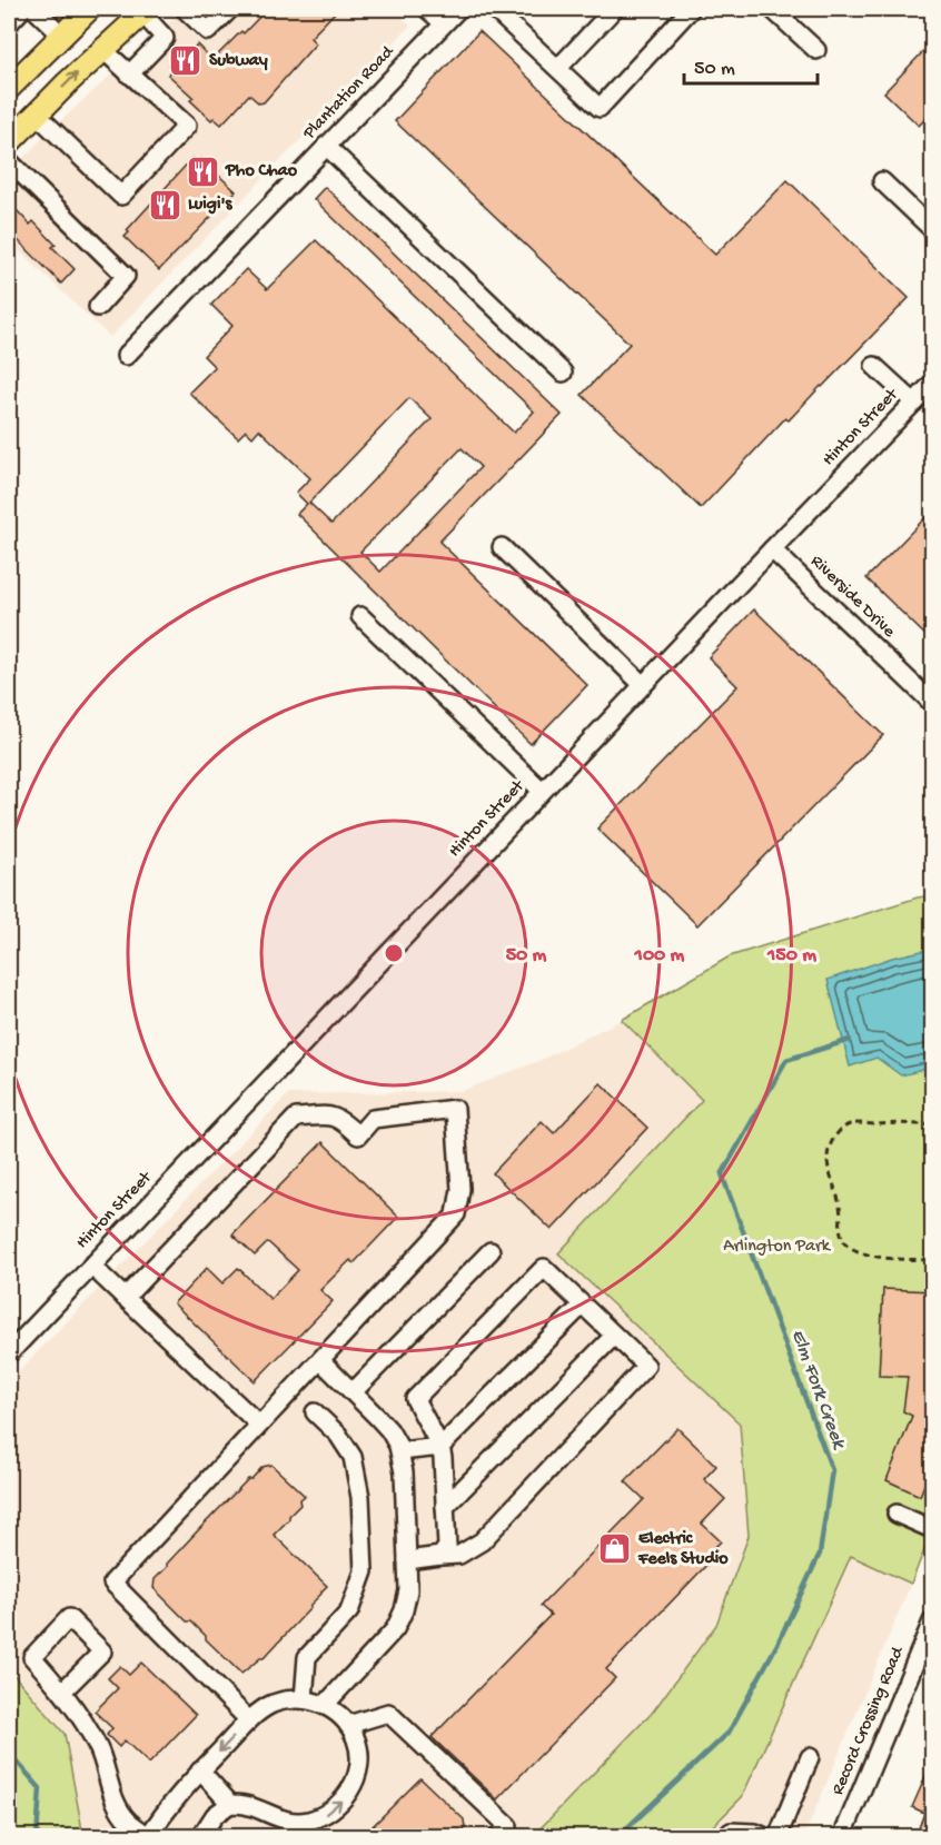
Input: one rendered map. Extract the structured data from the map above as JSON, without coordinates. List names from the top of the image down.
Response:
{
  "streets": {
    "street": [
      "Plantation Road",
      "Hinton Street",
      "Riverside Drive",
      "Record Crossing Road"
    ]
  },
  "crossings": [
    ["Hinton Street", "Riverside Drive"]
  ],
  "water": ["Elm Fork Creek"],
  "parks": ["Arlington Park"],
  "places": {
    "restaurant": ["Subway", "Pho Chao", "Luigi's"],
    "shop": ["Electric Feels Studio"]
  },
  "scale_bar": "50 m",
  "rings": ["50 m", "100 m", "150 m"]
}
